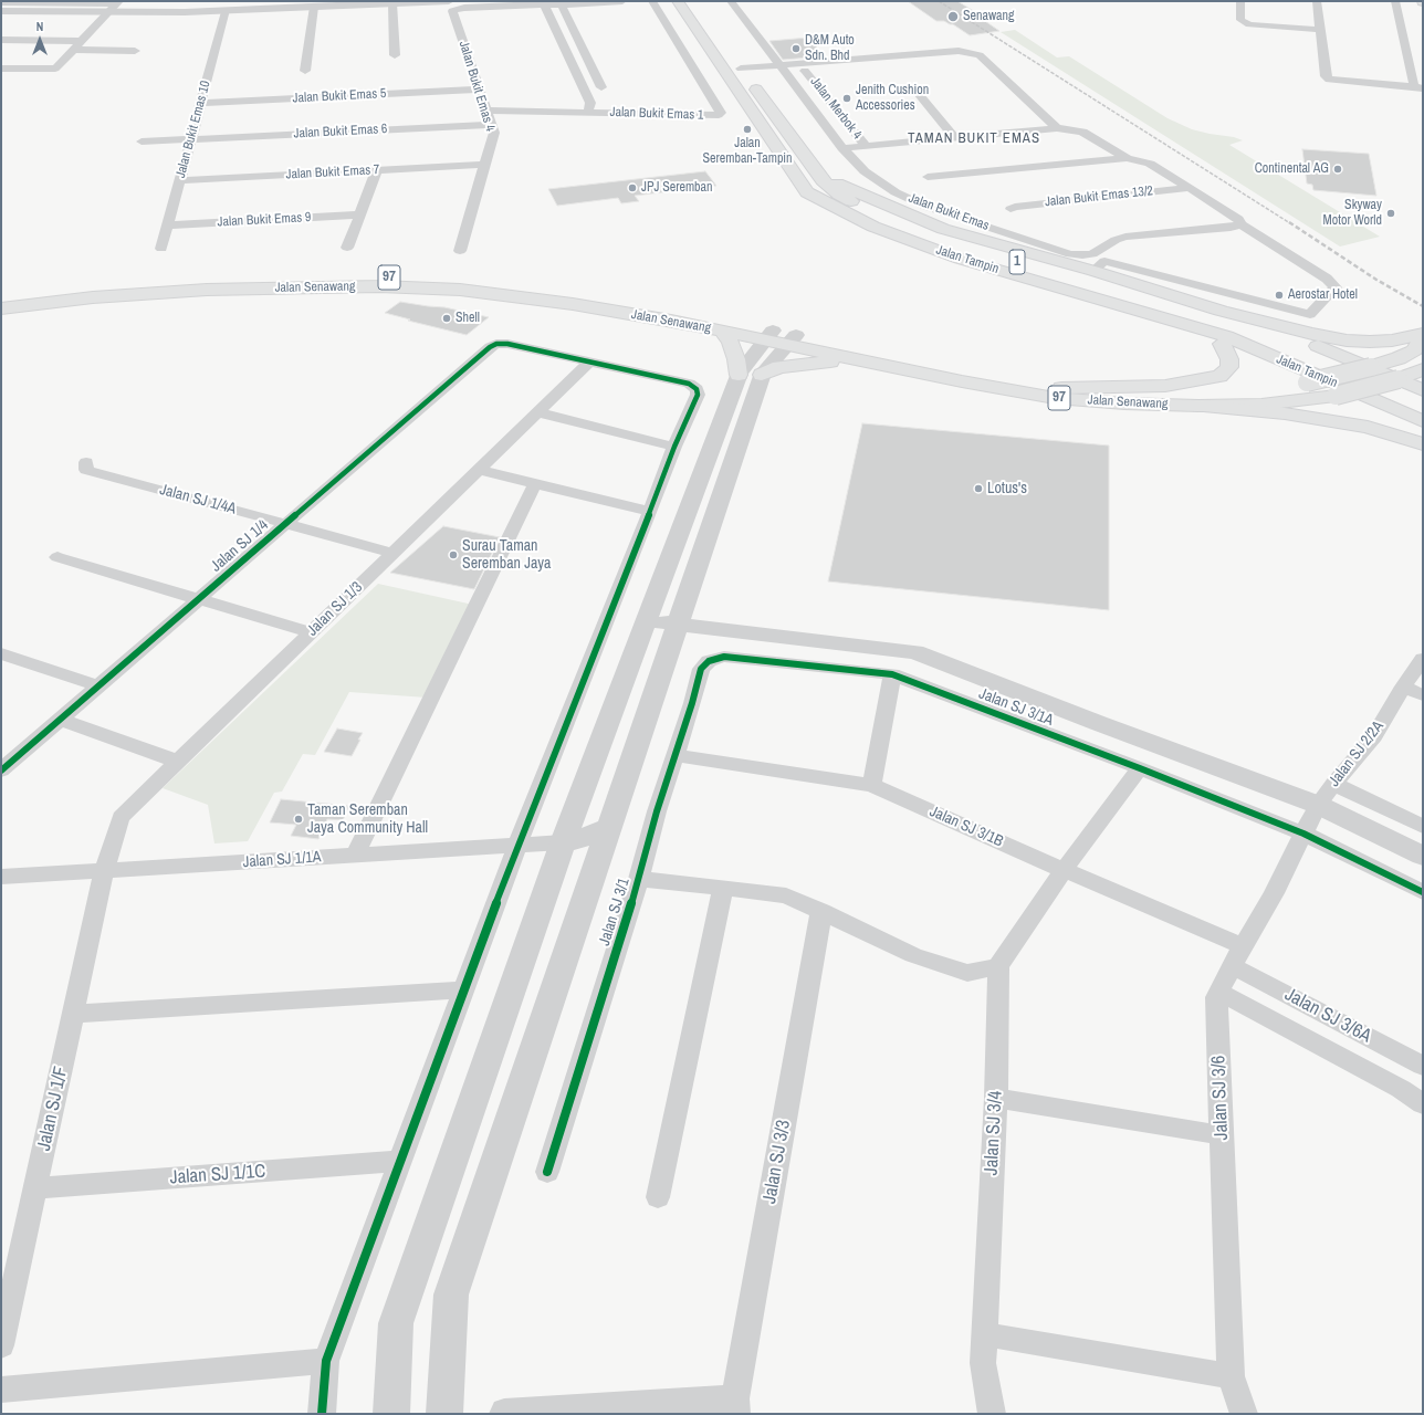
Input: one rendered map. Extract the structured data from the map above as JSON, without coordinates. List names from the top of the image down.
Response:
{
  "streets": {
    "main road": [
      "Jalan Tampin",
      "1",
      "97",
      "Jalan Senawang"
    ],
    "street": [
      "Jalan Bukit Emas 4",
      "Jalan Bukit Emas 5",
      "Jalan Merbok 4",
      "Jalan Bukit Emas 1",
      "Jalan Bukit Emas 10",
      "Jalan Bukit Emas 6",
      "Jalan Bukit Emas 7",
      "Jalan Bukit Emas 13/2",
      "Jalan Bukit Emas",
      "Jalan Bukit Emas 9",
      "Jalan SJ 1/4A",
      "Jalan SJ 1/4",
      "Jalan SJ 1/3",
      "Jalan SJ 3/1A",
      "Jalan SJ 2/2A",
      "Jalan SJ 3/1B",
      "Jalan SJ 1/1A",
      "Jalan SJ 3/1",
      "Jalan SJ 3/6A",
      "Jalan SJ 3/6",
      "Jalan SJ 1/F",
      "Jalan SJ 3/4",
      "Jalan SJ 3/3",
      "Jalan SJ 1/1C"
    ]
  },
  "crossings": [
    ["Jalan Bukit Emas 4", "Jalan Bukit Emas 5"],
    ["Jalan Bukit Emas 4", "Jalan Bukit Emas 1"],
    ["Jalan Bukit Emas 4", "Jalan Bukit Emas 6"],
    ["Jalan Bukit Emas 4", "Jalan Bukit Emas 7"],
    ["Jalan Bukit Emas 5", "Jalan Bukit Emas 10"],
    ["Jalan Bukit Emas 10", "Jalan Bukit Emas 6"],
    ["Jalan Bukit Emas 10", "Jalan Bukit Emas 7"],
    ["Jalan Bukit Emas 10", "Jalan Bukit Emas 9"],
    ["97", "Jalan Senawang"],
    ["Jalan SJ 1/4A", "Jalan SJ 1/4"],
    ["Jalan SJ 1/4A", "Jalan SJ 1/3"],
    ["Jalan SJ 1/4", "Jalan SJ 1/3"],
    ["Jalan SJ 1/3", "Jalan SJ 1/1A"],
    ["Jalan SJ 1/3", "Jalan SJ 1/F"],
    ["Jalan SJ 3/1A", "Jalan SJ 3/1"],
    ["Jalan SJ 3/1A", "Jalan SJ 3/6"],
    ["Jalan SJ 2/2A", "Jalan SJ 3/6"],
    ["Jalan SJ 3/1B", "Jalan SJ 3/1"],
    ["Jalan SJ 3/1B", "Jalan SJ 3/6A"],
    ["Jalan SJ 3/1B", "Jalan SJ 3/6"],
    ["Jalan SJ 1/1A", "Jalan SJ 1/F"],
    ["Jalan SJ 3/6A", "Jalan SJ 3/6"],
    ["Jalan SJ 1/F", "Jalan SJ 1/1C"]
  ],
  "districts": ["TAMAN BUKIT EMAS"],
  "places": [
    "Senawang",
    "D&M Auto Sdn. Bhd",
    "Jenith Cushion Accessories",
    "Jalan Seremban-Tampin",
    "Continental AG",
    "JPJ Seremban",
    "Skyway Motor World",
    "Aerostar Hotel",
    "Shell",
    "Lotus's",
    "Surau Taman Seremban Jaya",
    "Taman Seremban Jaya Community Hall"
  ],
  "north": "top"
}
